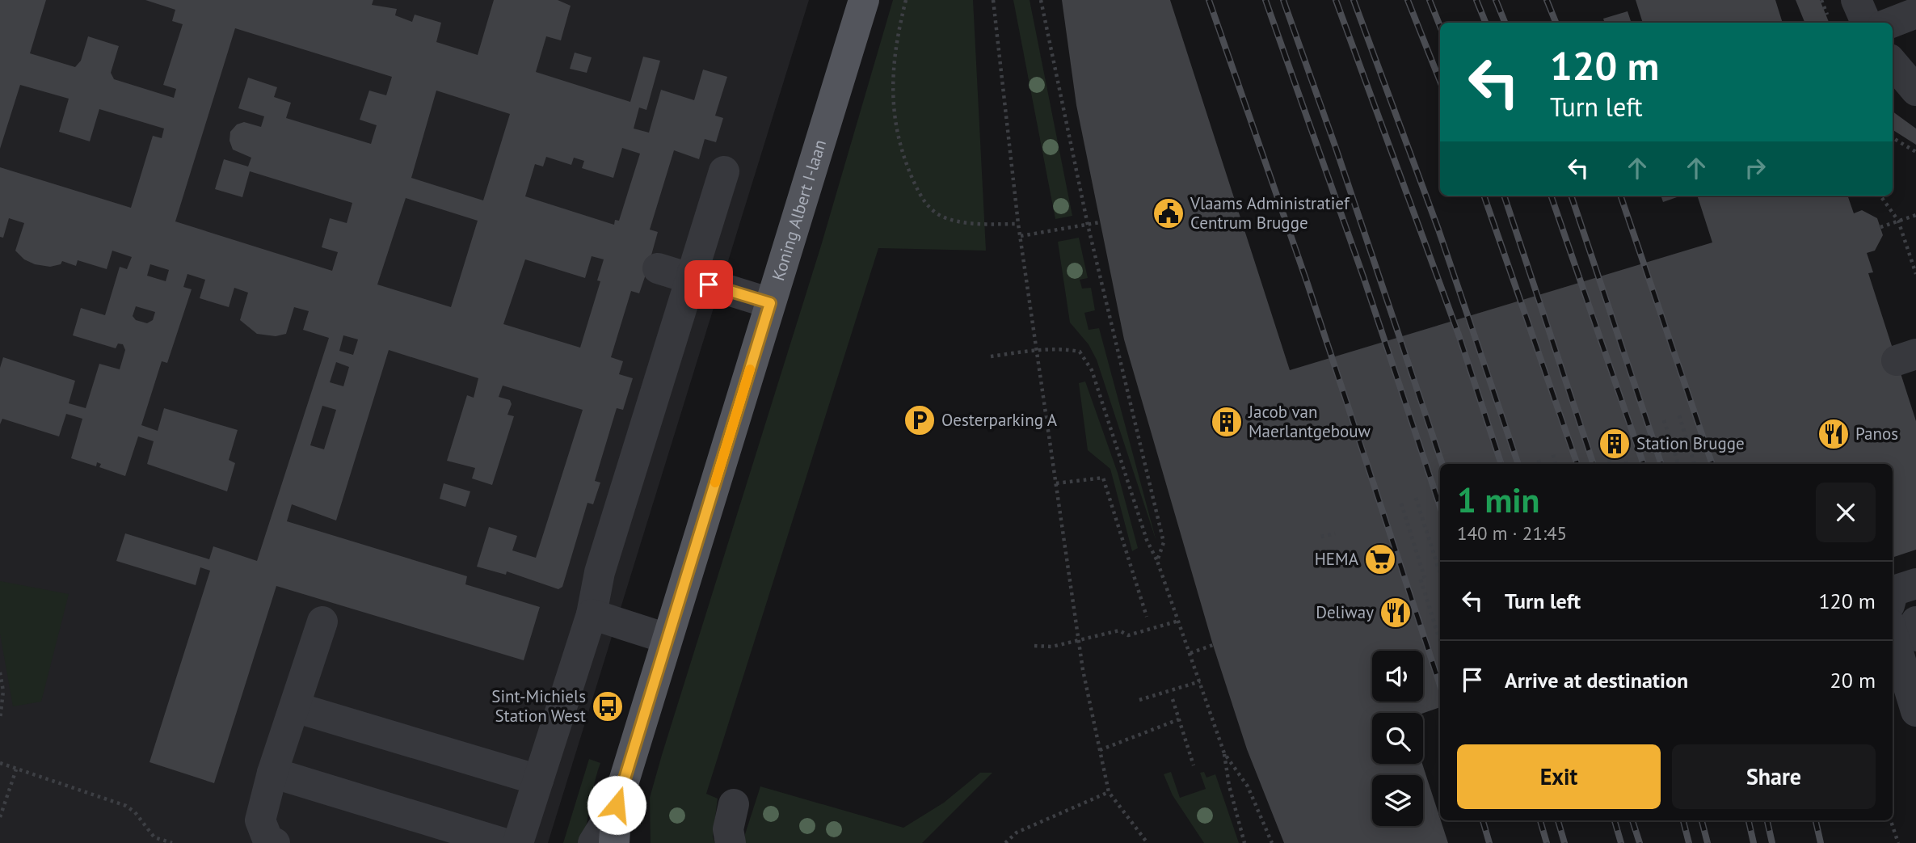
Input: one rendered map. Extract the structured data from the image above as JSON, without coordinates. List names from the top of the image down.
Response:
{
  "streets": {
    "main road": ["Koning Albert I-laan"]
  },
  "places": {
    "public building": ["Vlaams Administratief Centrum Brugge"],
    "parking": ["Oesterparking A"],
    "building": ["Jacob van Maerlantgebouw", "Station Brugge"],
    "restaurant": ["Panos", "Deliway"],
    "supermarket": ["HEMA"],
    "bus stop": ["Sint-Michiels Station West"]
  },
  "page": {
    "turn": ["120 m", "Turn left"],
    "heading": ["1 min", "140 m · 21:45"],
    "list": [
      {
        "name": "Turn left",
        "value": "120 m"
      },
      {
        "name": "Arrive at destination",
        "value": "20 m"
      }
    ],
    "buttons": ["Exit", "Share"]
  }
}
